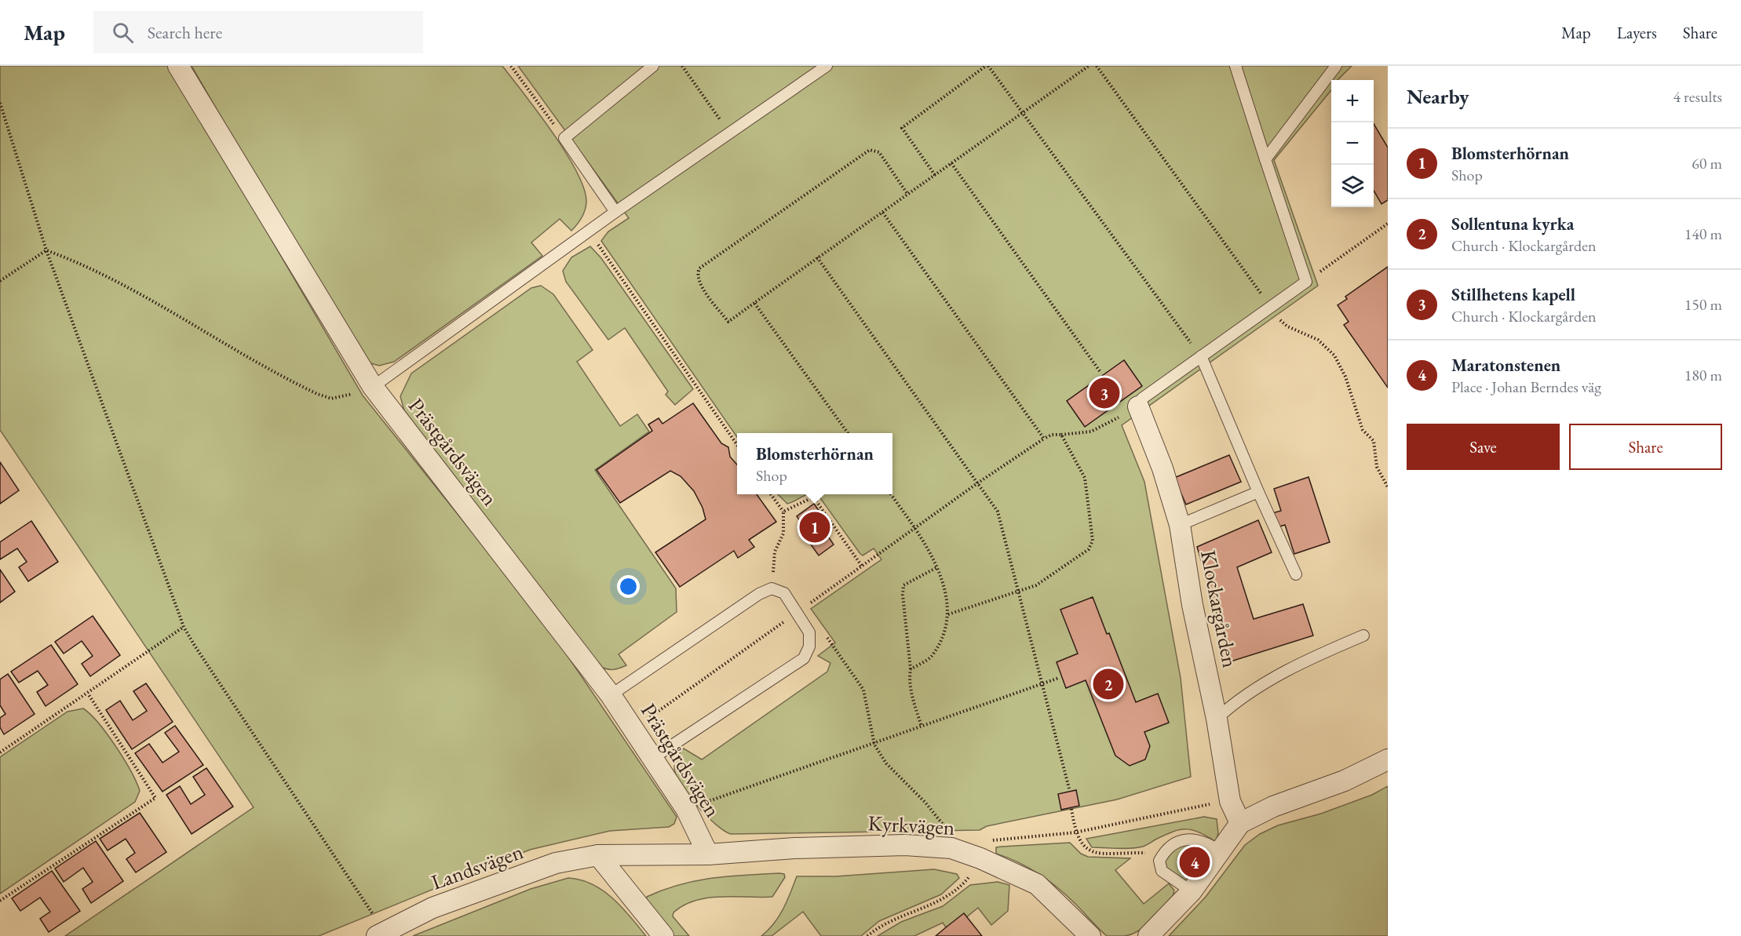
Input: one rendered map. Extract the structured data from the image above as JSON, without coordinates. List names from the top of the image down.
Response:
{
  "streets": {
    "street": [
      "Prästgårdsvägen",
      "Klockargården",
      "Kyrkvägen",
      "Landsvägen"
    ]
  },
  "crossings": [
    ["Prästgårdsvägen", "Kyrkvägen"],
    ["Prästgårdsvägen", "Landsvägen"],
    ["Kyrkvägen", "Landsvägen"]
  ],
  "page": {
    "header": "Map",
    "search": "Search here",
    "nav": ["Map", "Layers", "Share"],
    "heading": ["Nearby", "4 results"],
    "map_buttons": ["+", "−"],
    "list": [
      {
        "mark": "1",
        "name": "Blomsterhörnan",
        "note": "Shop",
        "value": "60 m"
      },
      {
        "mark": "2",
        "name": "Sollentuna kyrka",
        "note": "Church · Klockargården",
        "value": "140 m"
      },
      {
        "mark": "3",
        "name": "Stillhetens kapell",
        "note": "Church · Klockargården",
        "value": "150 m"
      },
      {
        "mark": "4",
        "name": "Maratonstenen",
        "note": "Place · Johan Berndes väg",
        "value": "180 m"
      }
    ],
    "pins": [
      "3",
      "1",
      "2",
      "4"
    ],
    "buttons": ["Save", "Share"],
    "popup": ["Blomsterhörnan", "Shop"]
  }
}
